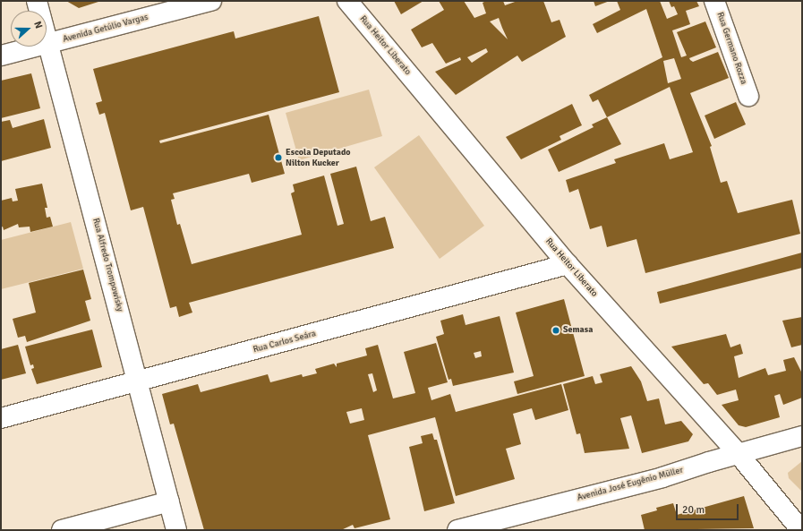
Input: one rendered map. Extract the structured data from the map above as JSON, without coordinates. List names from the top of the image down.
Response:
{
  "streets": {
    "main road": [
      "Avenida Getúlio Vargas",
      "Rua Heitor Liberato",
      "Rua Germano Rozza",
      "Rua Alfredo Trompowisky",
      "Rua Carlos Seára",
      "Avenida José Eugênio Müller"
    ]
  },
  "crossings": [
    ["Avenida Getúlio Vargas", "Rua Alfredo Trompowisky"],
    ["Rua Heitor Liberato", "Rua Carlos Seára"],
    ["Rua Heitor Liberato", "Avenida José Eugênio Müller"],
    ["Rua Alfredo Trompowisky", "Rua Carlos Seára"]
  ],
  "places": ["Escola Deputado Nilton Kucker", "Semasa"],
  "scale_bar": "20 m",
  "north": "right"
}
